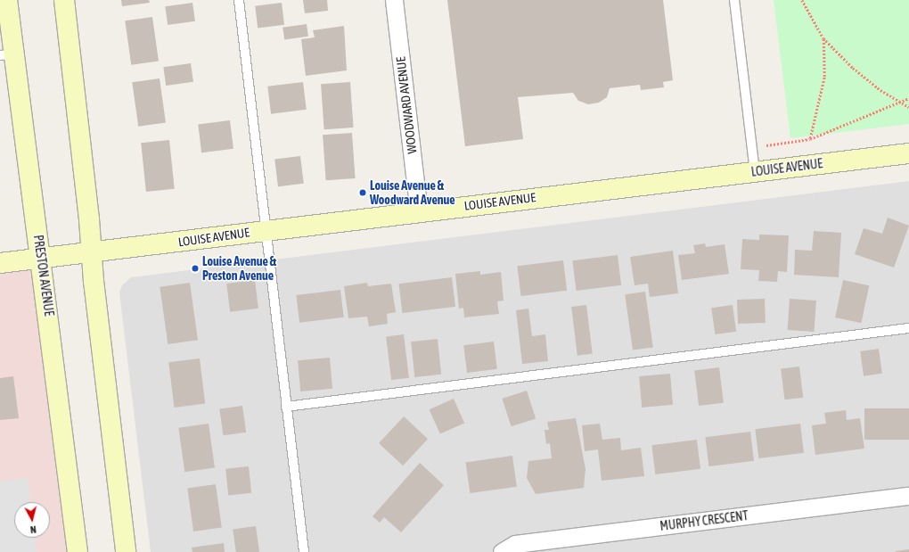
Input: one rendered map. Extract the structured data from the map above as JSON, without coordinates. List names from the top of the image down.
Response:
{
  "streets": {
    "main road": ["LOUISE AVENUE", "PRESTON AVENUE"],
    "street": ["WOODWARD AVENUE", "MURPHY CRESCENT"]
  },
  "crossings": [
    ["WOODWARD AVENUE", "LOUISE AVENUE"],
    ["LOUISE AVENUE", "PRESTON AVENUE"]
  ],
  "places": ["Louise Avenue & Woodward Avenue", "Louise Avenue & Preston Avenue"],
  "north": "bottom"
}
